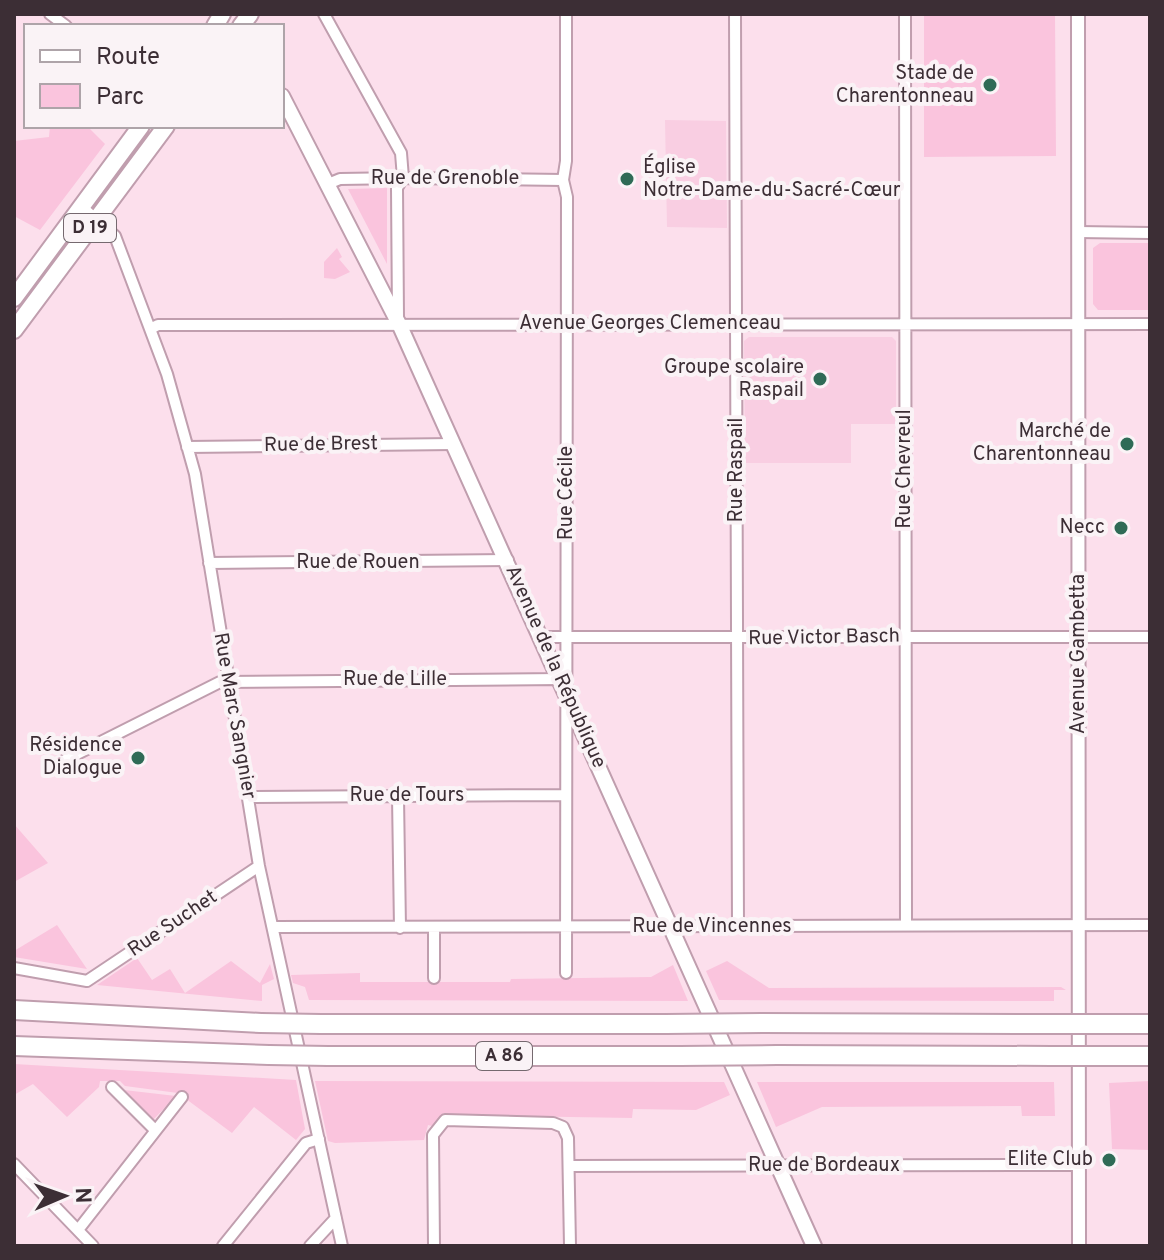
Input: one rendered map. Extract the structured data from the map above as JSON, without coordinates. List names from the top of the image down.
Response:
{
  "streets": {
    "highway": ["A 86"],
    "main road": ["D 19", "Avenue de la République"],
    "street": [
      "Rue de Grenoble",
      "Avenue Georges Clemenceau",
      "Rue de Brest",
      "Rue Chevreul",
      "Rue Raspail",
      "Rue Cécile",
      "Rue de Rouen",
      "Rue Victor Basch",
      "Avenue Gambetta",
      "Rue de Lille",
      "Rue Marc Sangnier",
      "Rue de Tours",
      "Rue Suchet",
      "Rue de Vincennes",
      "Rue de Bordeaux"
    ]
  },
  "crossings": [
    ["Rue de Grenoble", "Rue Cécile"],
    ["Rue de Grenoble", "Avenue de la République"],
    ["D 19", "Rue Marc Sangnier"],
    ["Avenue Georges Clemenceau", "Rue Chevreul"],
    ["Avenue Georges Clemenceau", "Rue Raspail"],
    ["Avenue Georges Clemenceau", "Rue Cécile"],
    ["Avenue Georges Clemenceau", "Avenue Gambetta"],
    ["Avenue Georges Clemenceau", "Avenue de la République"],
    ["Avenue Georges Clemenceau", "Rue Marc Sangnier"],
    ["Rue de Brest", "Avenue de la République"],
    ["Rue de Brest", "Rue Marc Sangnier"],
    ["Rue Chevreul", "Rue Victor Basch"],
    ["Rue Chevreul", "Rue de Vincennes"],
    ["Rue Raspail", "Rue Victor Basch"],
    ["Rue Raspail", "Rue de Vincennes"],
    ["Rue Cécile", "Rue Victor Basch"],
    ["Rue Cécile", "Avenue de la République"],
    ["Rue Cécile", "Rue de Lille"],
    ["Rue Cécile", "Rue de Tours"],
    ["Rue Cécile", "Rue de Vincennes"],
    ["Rue de Rouen", "Avenue de la République"],
    ["Rue de Rouen", "Rue Marc Sangnier"],
    ["Rue Victor Basch", "Avenue Gambetta"],
    ["Rue Victor Basch", "Avenue de la République"],
    ["Avenue Gambetta", "Rue de Vincennes"],
    ["Avenue Gambetta", "Rue de Bordeaux"],
    ["Avenue de la République", "Rue de Lille"],
    ["Avenue de la République", "Rue de Vincennes"],
    ["Avenue de la République", "Rue de Bordeaux"],
    ["Rue de Lille", "Rue Marc Sangnier"],
    ["Rue Marc Sangnier", "Rue de Tours"],
    ["Rue Marc Sangnier", "Rue Suchet"],
    ["Rue Marc Sangnier", "Rue de Vincennes"]
  ],
  "places": [
    "Stade de Charentonneau",
    "Église Notre-Dame-du-Sacré-Cœur",
    "Groupe scolaire Raspail",
    "Marché de Charentonneau",
    "Necc",
    "Résidence Dialogue",
    "Elite Club"
  ],
  "legend": ["Route", "Parc"],
  "north": "right"
}
